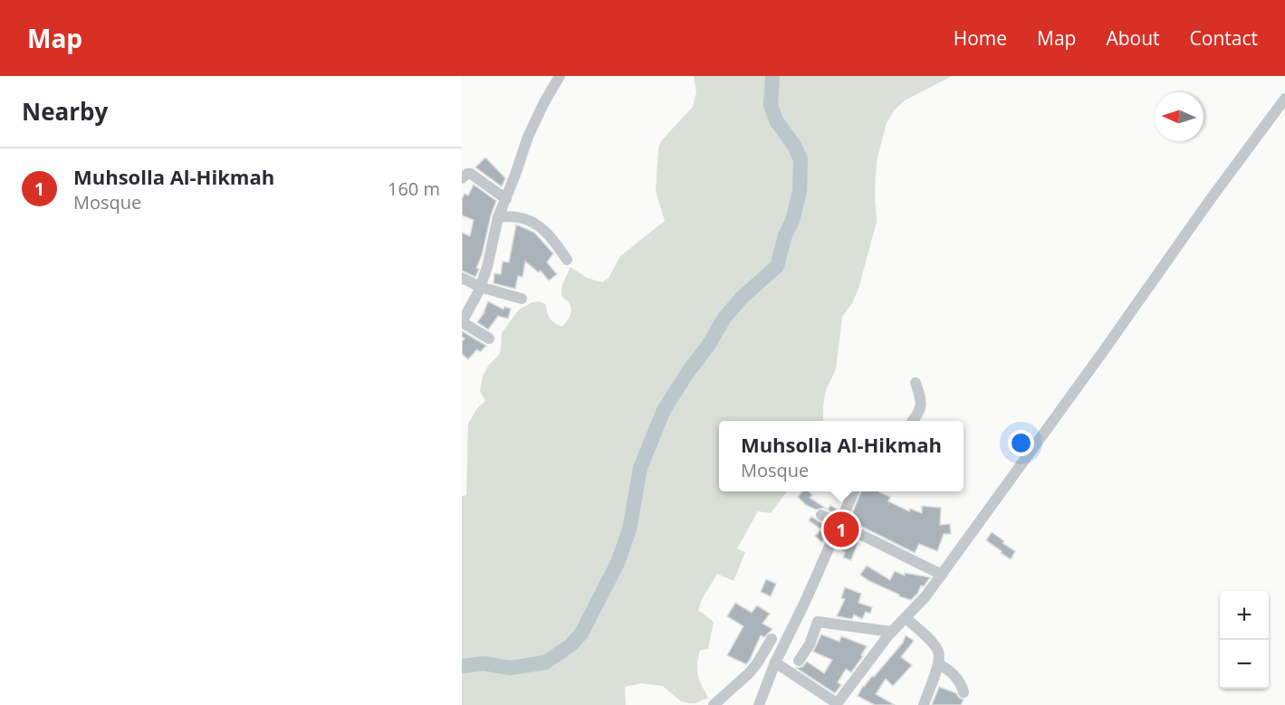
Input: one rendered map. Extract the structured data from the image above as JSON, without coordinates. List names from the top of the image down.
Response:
{
  "north": "left",
  "page": {
    "header": "Map",
    "nav": [
      "Home",
      "Map",
      "About",
      "Contact"
    ],
    "heading": "Nearby",
    "list": [
      {
        "mark": "1",
        "name": "Muhsolla Al-Hikmah",
        "note": "Mosque",
        "value": "160 m"
      }
    ],
    "popup": ["Muhsolla Al-Hikmah", "Mosque"],
    "pins": "1",
    "map_buttons": ["+", "−"]
  }
}
